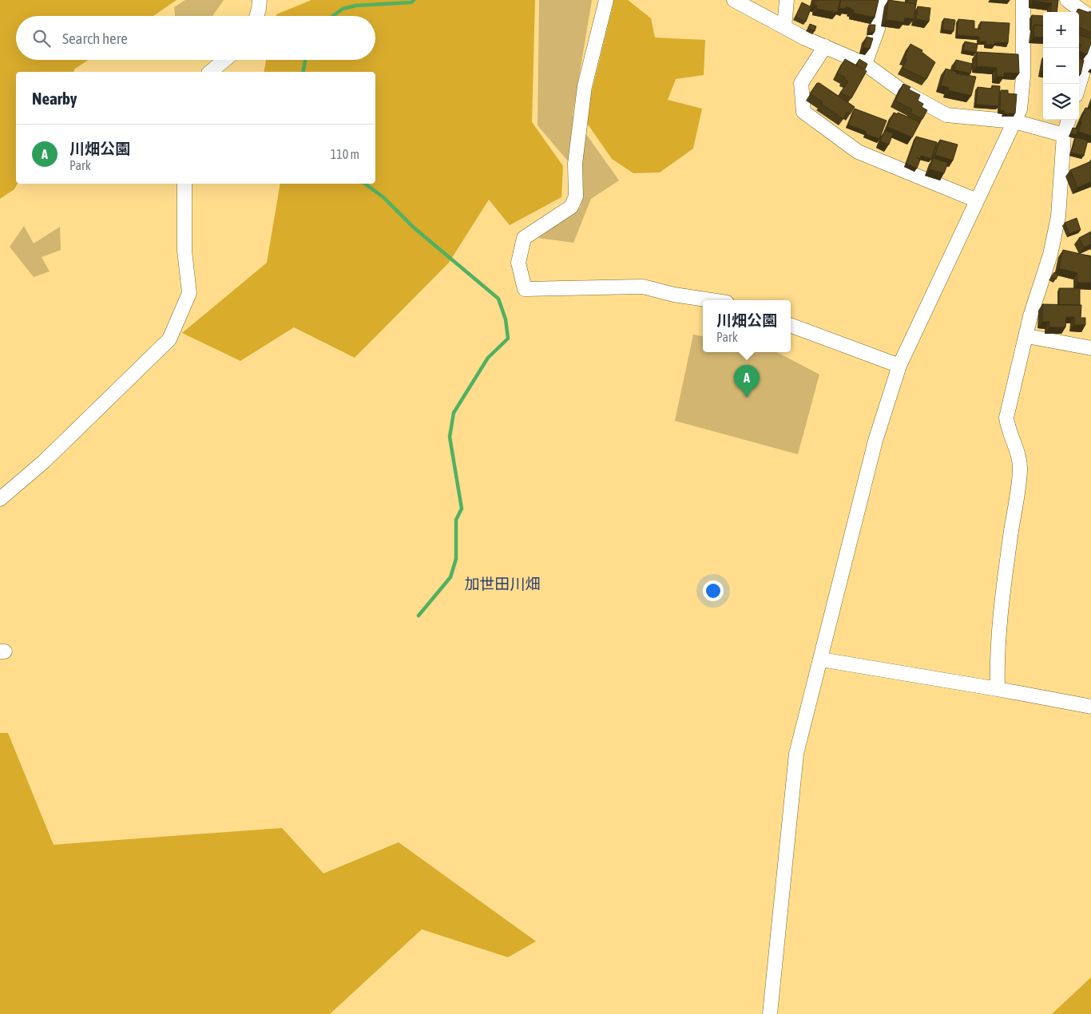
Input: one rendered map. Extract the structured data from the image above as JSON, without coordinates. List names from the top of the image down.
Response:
{
  "districts": ["加世田川畑"],
  "page": {
    "map_buttons": ["+", "−"],
    "search": "Search here",
    "heading": "Nearby",
    "list": [
      {
        "mark": "A",
        "name": "川畑公園",
        "note": "Park",
        "value": "110 m"
      }
    ],
    "popup": ["川畑公園", "Park"],
    "pins": "A"
  }
}
